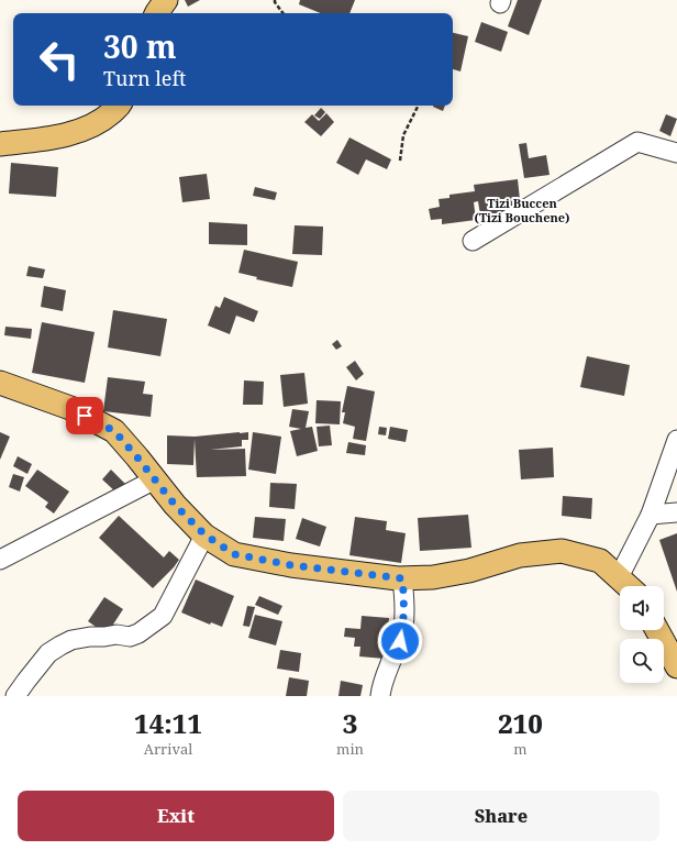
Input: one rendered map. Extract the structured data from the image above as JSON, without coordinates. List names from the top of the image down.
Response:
{
  "districts": ["Tizi Buccen (Tizi Bouchene)"],
  "page": {
    "turn": ["30 m", "Turn left"],
    "eta": [
      "14:11",
      "Arrival",
      "3",
      "min",
      "210",
      "m"
    ],
    "buttons": ["Exit", "Share"]
  }
}
